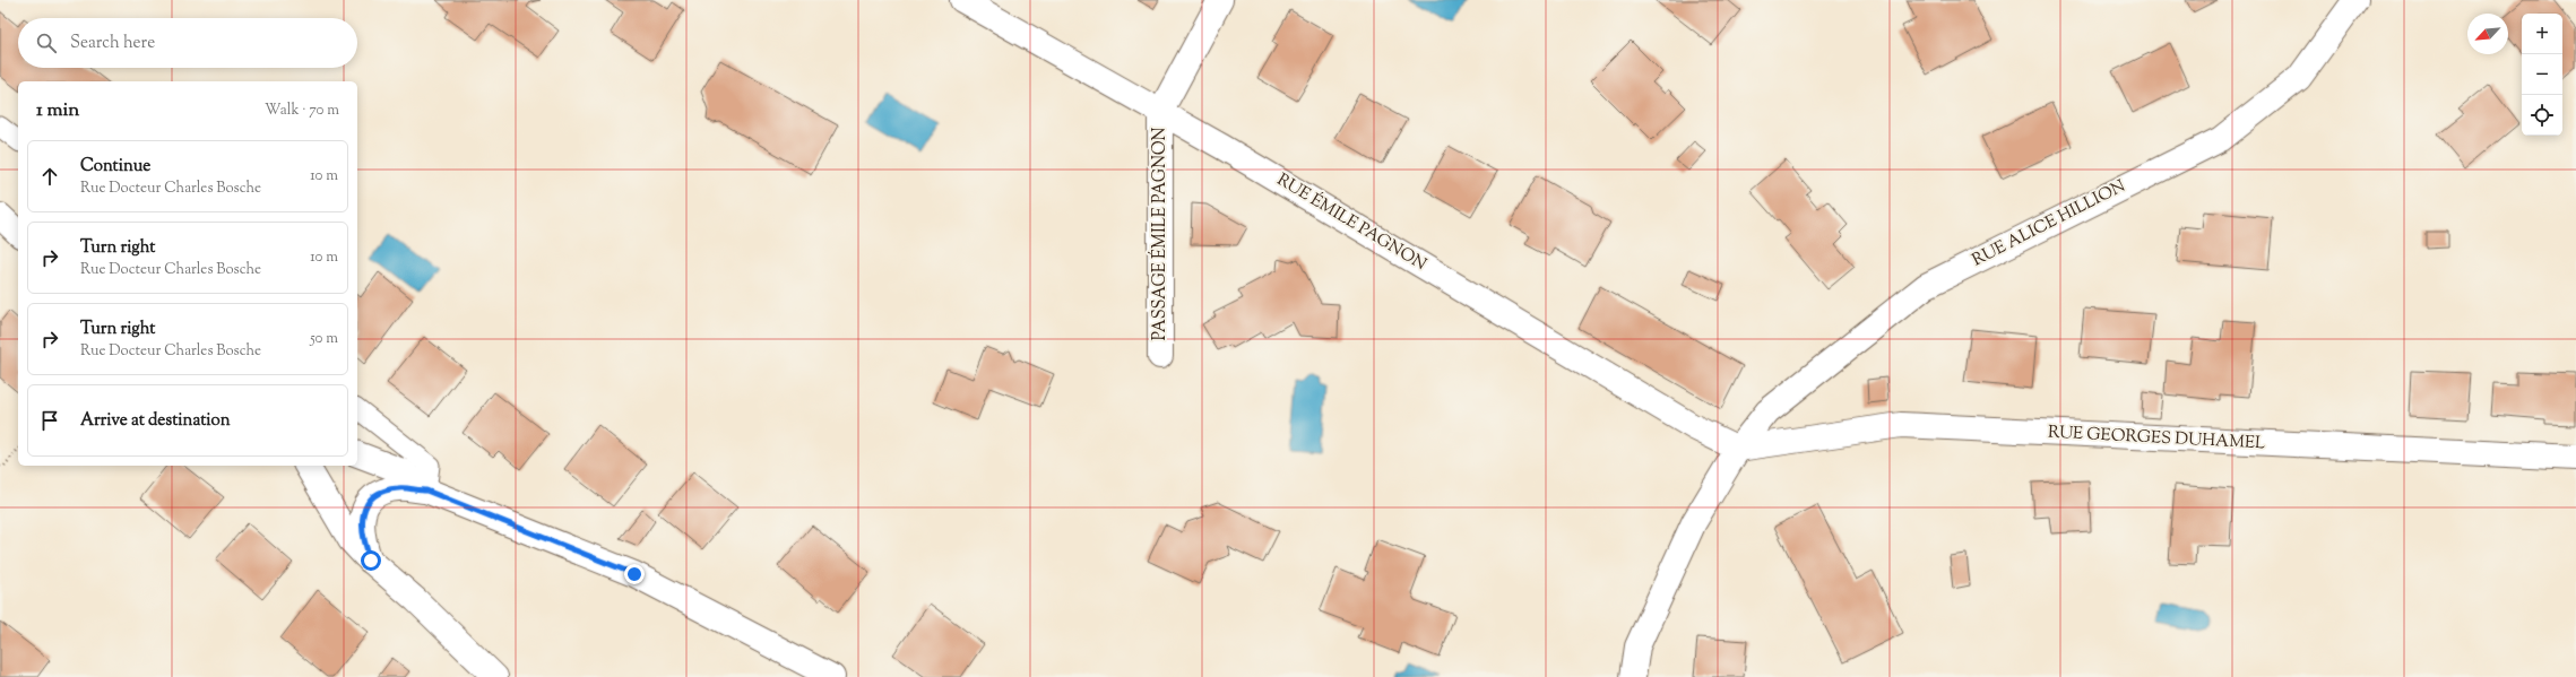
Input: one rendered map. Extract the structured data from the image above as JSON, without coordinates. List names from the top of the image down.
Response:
{
  "streets": {
    "street": [
      "RUE ÉMILE PAGNON",
      "RUE ALICE HILLION",
      "PASSAGE ÉMILE PAGNON",
      "RUE GEORGES DUHAMEL"
    ]
  },
  "crossings": [
    ["RUE ÉMILE PAGNON", "RUE ALICE HILLION"],
    ["RUE ÉMILE PAGNON", "PASSAGE ÉMILE PAGNON"],
    ["RUE ÉMILE PAGNON", "RUE GEORGES DUHAMEL"],
    ["RUE ALICE HILLION", "RUE GEORGES DUHAMEL"]
  ],
  "north": "bottom left",
  "page": {
    "map_buttons": ["+", "−"],
    "search": "Search here",
    "heading": ["1 min", "Walk · 70 m"],
    "list": [
      ["Continue", "Rue Docteur Charles Bosche", "10 m"],
      ["Turn right", "Rue Docteur Charles Bosche", "10 m"],
      ["Turn right", "Rue Docteur Charles Bosche", "50 m"],
      "Arrive at destination"
    ]
  }
}
